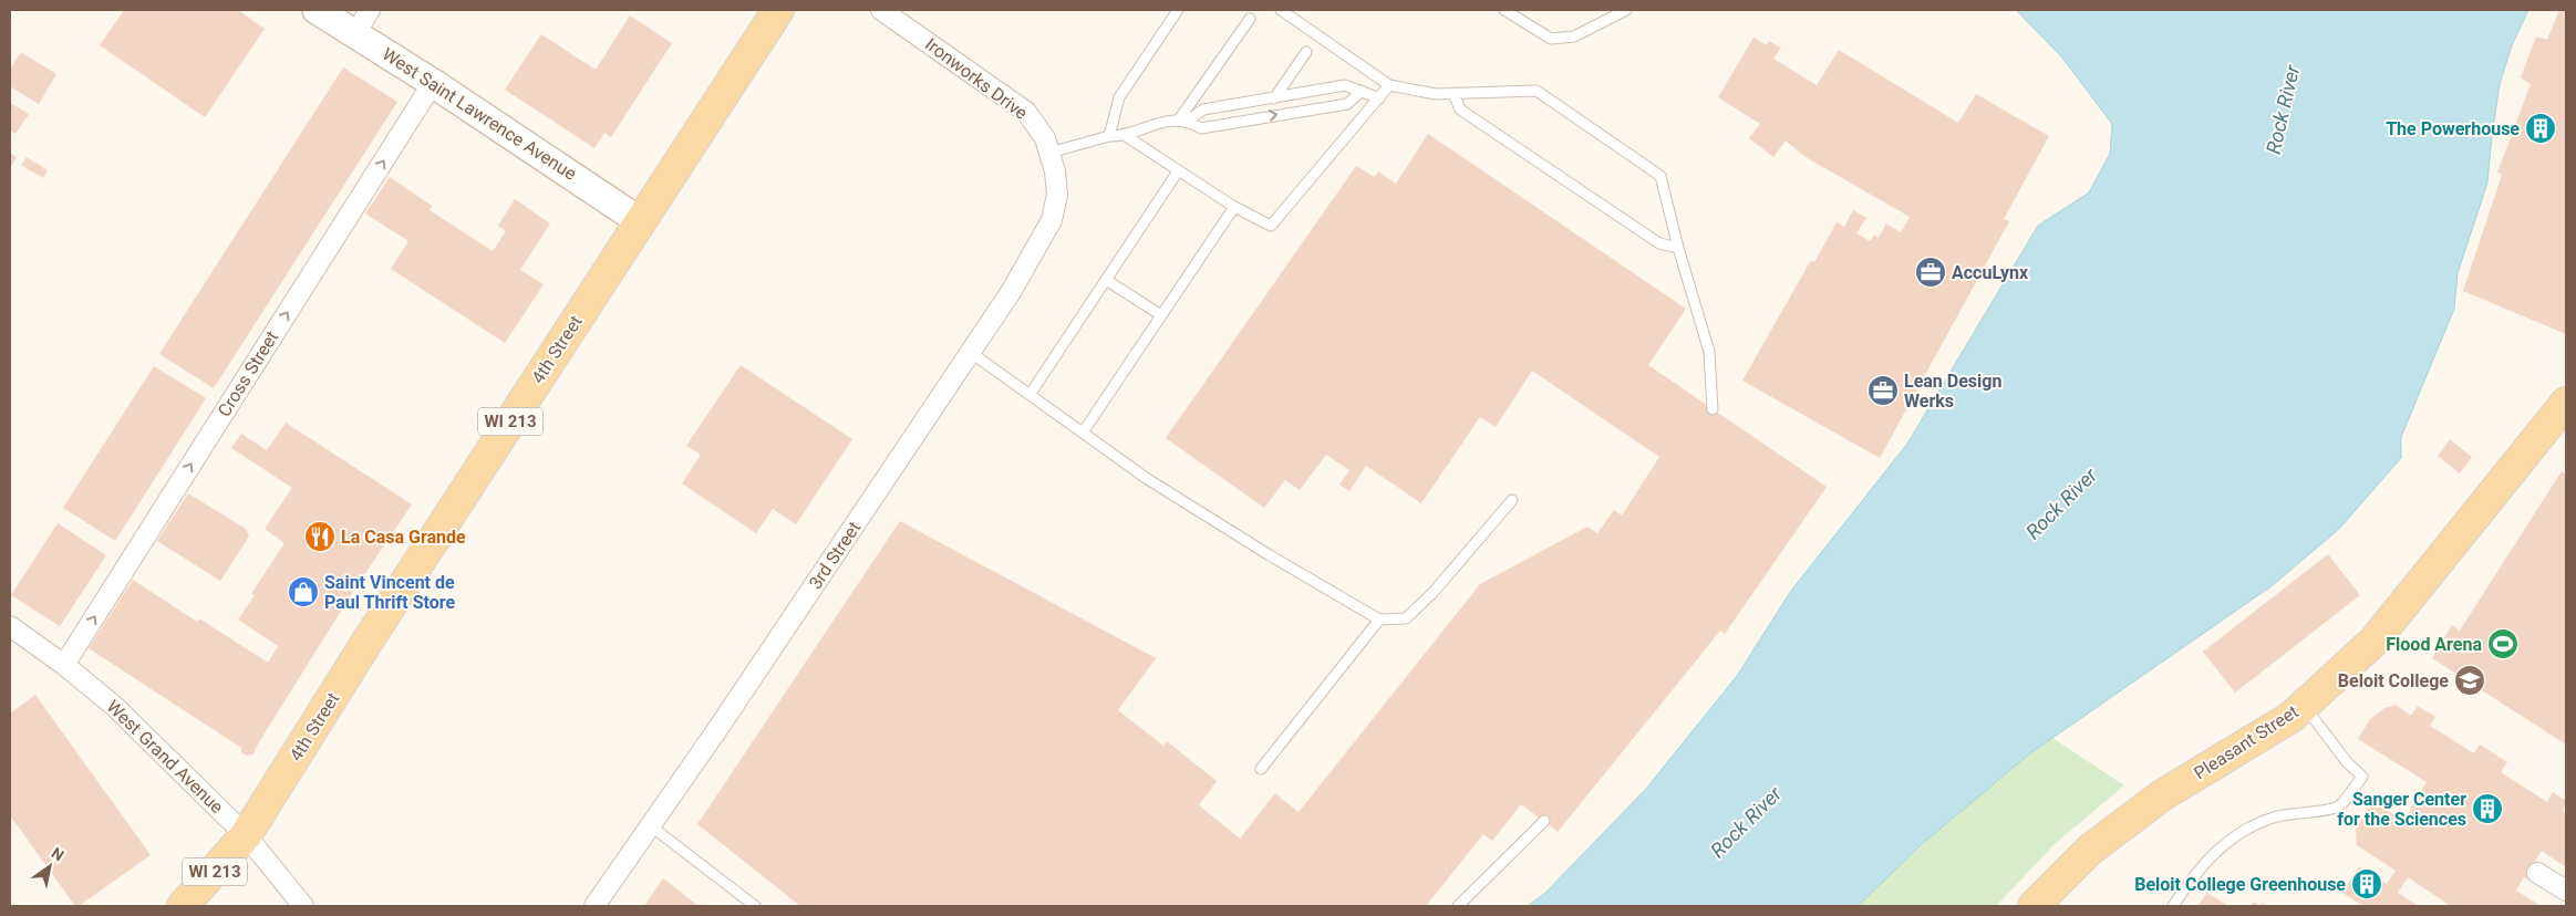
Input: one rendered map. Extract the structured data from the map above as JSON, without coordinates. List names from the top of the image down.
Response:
{
  "streets": {
    "main road": ["4th Street", "WI 213", "Pleasant Street"],
    "street": [
      "Ironworks Drive",
      "West Saint Lawrence Avenue",
      "Cross Street",
      "3rd Street",
      "West Grand Avenue"
    ]
  },
  "crossings": [
    ["Ironworks Drive", "3rd Street"],
    ["West Saint Lawrence Avenue", "4th Street"],
    ["West Saint Lawrence Avenue", "Cross Street"],
    ["4th Street", "West Grand Avenue"],
    ["Cross Street", "West Grand Avenue"]
  ],
  "one_way": ["Cross Street"],
  "water": ["Rock River"],
  "places": {
    "building": ["The Powerhouse", "Sanger Center for the Sciences", "Beloit College Greenhouse"],
    "office": ["AccuLynx", "Lean Design Werks"],
    "restaurant": ["La Casa Grande"],
    "shop": ["Saint Vincent de Paul Thrift Store"],
    "sports": ["Flood Arena"],
    "school or university": ["Beloit College"]
  },
  "north": "top right"
}
